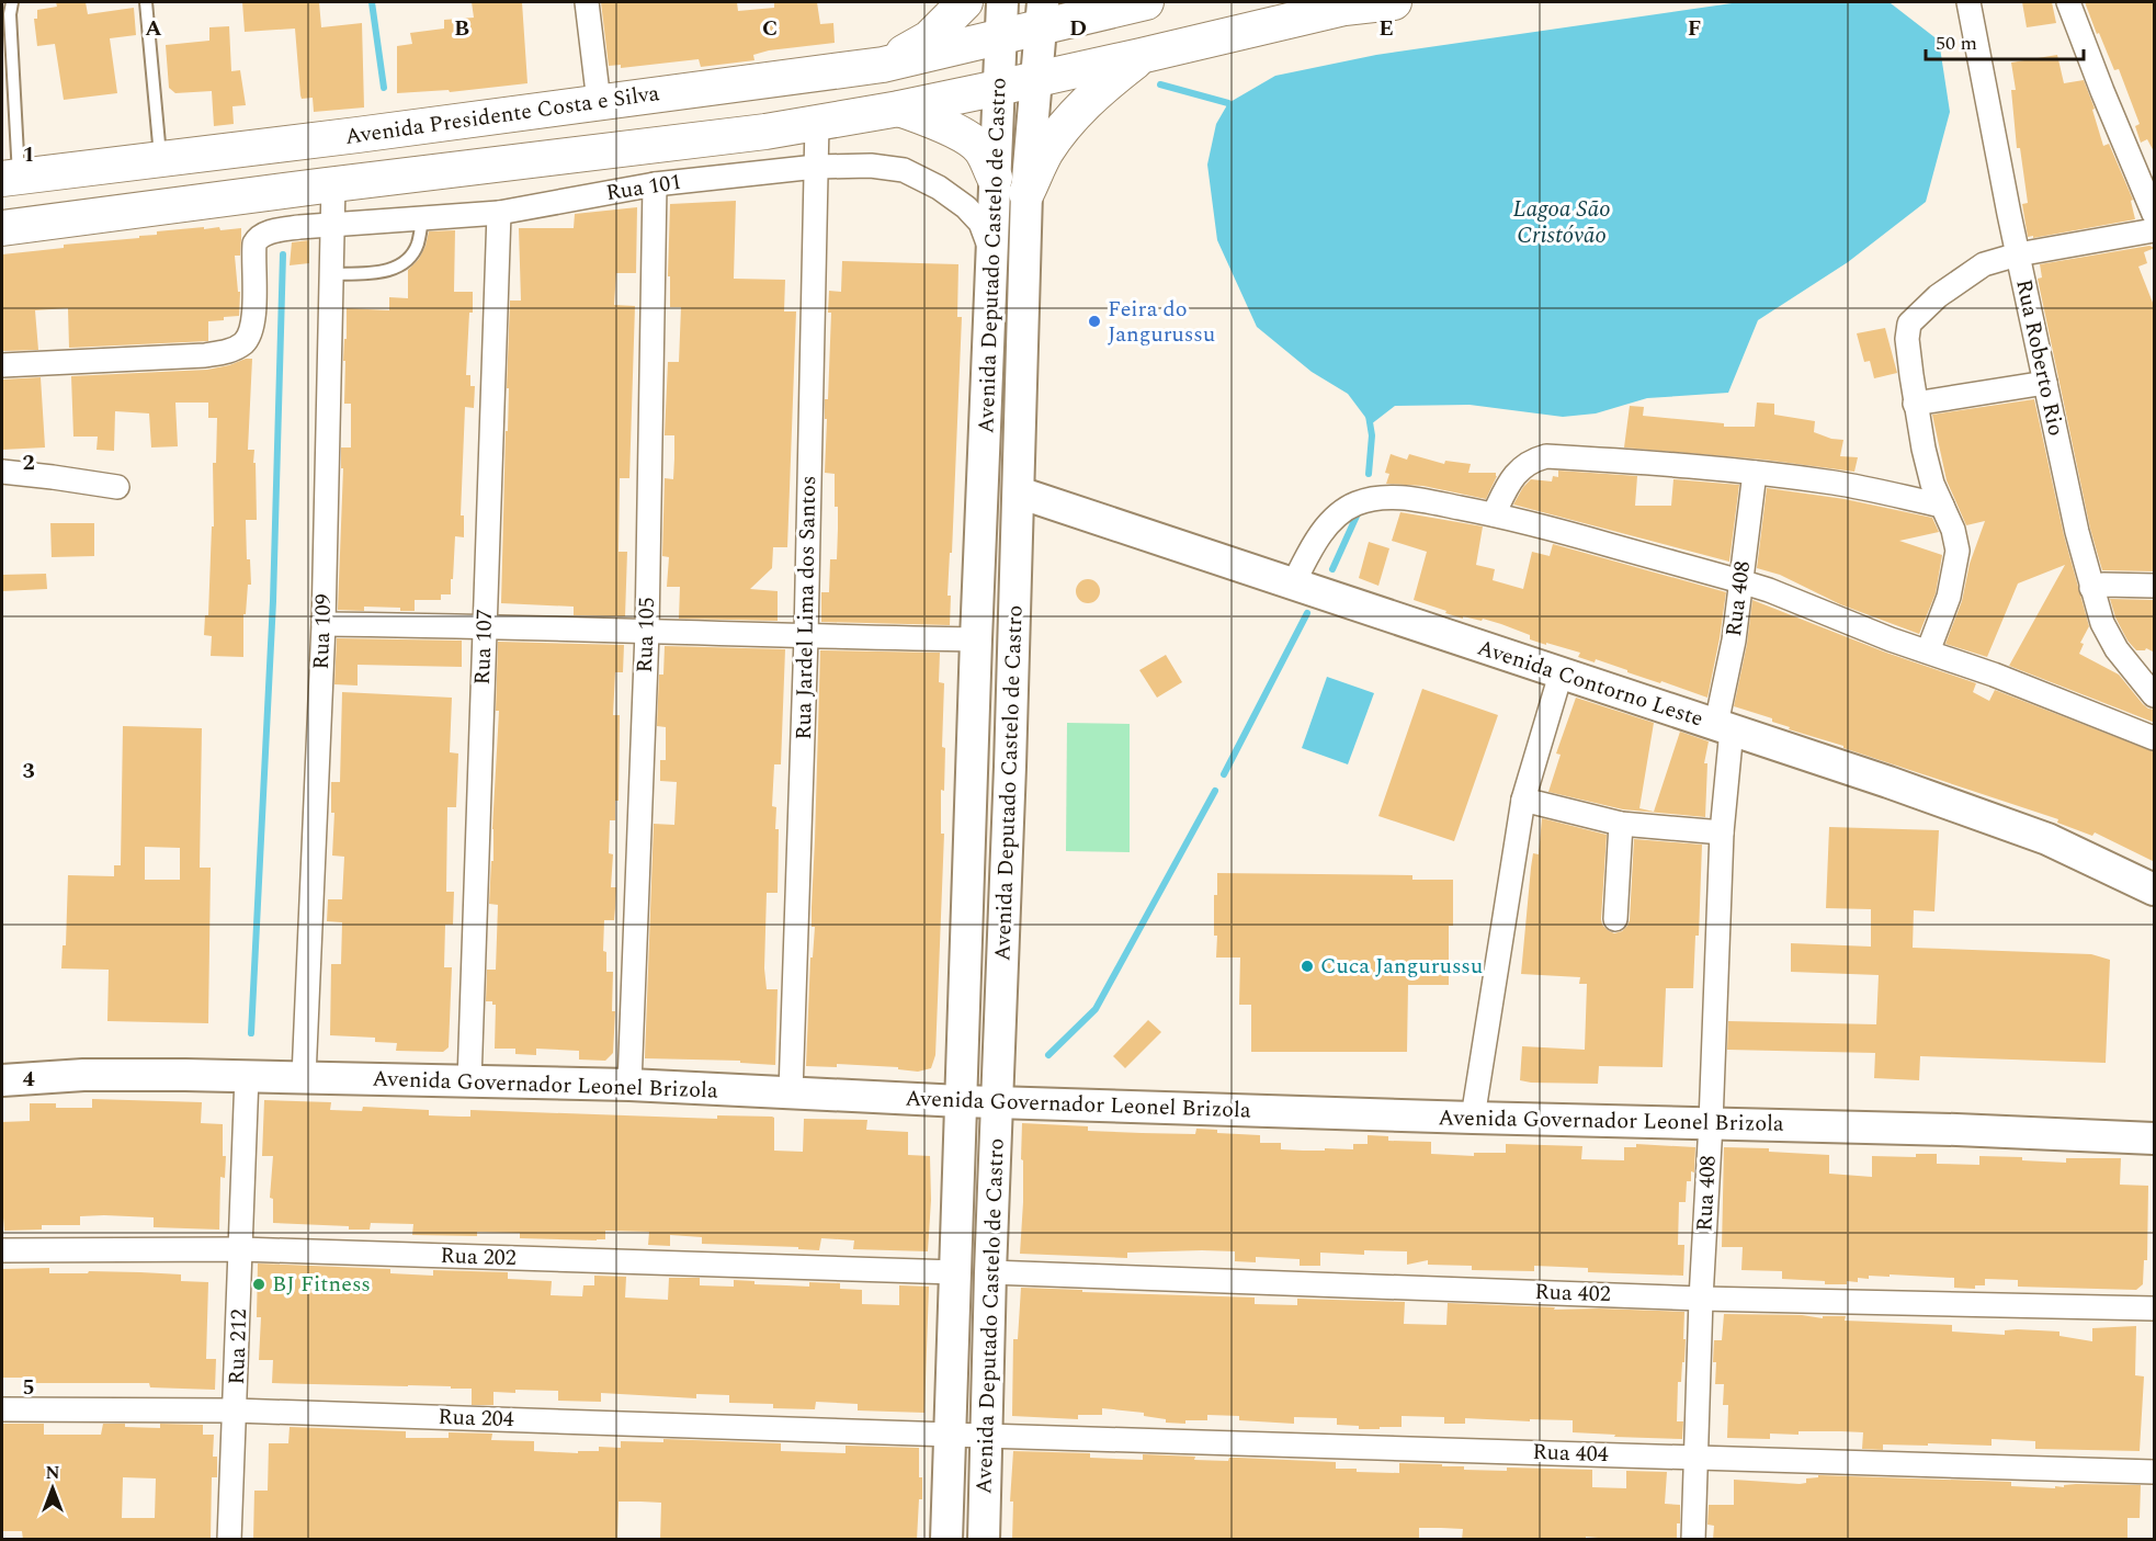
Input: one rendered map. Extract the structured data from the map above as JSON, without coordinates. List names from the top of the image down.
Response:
{
  "streets": {
    "main road": ["Avenida Presidente Costa e Silva"],
    "street": [
      "Rua 101",
      "Avenida Deputado Castelo de Castro",
      "Rua Roberto Rio",
      "Rua 408",
      "Rua Jardel Lima dos Santos",
      "Rua 109",
      "Rua 105",
      "Rua 107",
      "Avenida Contorno Leste",
      "Avenida Governador Leonel Brizola",
      "Rua 202",
      "Rua 402",
      "Rua 212",
      "Rua 204",
      "Rua 404"
    ]
  },
  "crossings": [
    ["Avenida Presidente Costa e Silva", "Avenida Deputado Castelo de Castro"],
    ["Rua 101", "Avenida Deputado Castelo de Castro"],
    ["Rua 101", "Rua Jardel Lima dos Santos"],
    ["Rua 101", "Rua 109"],
    ["Rua 101", "Rua 105"],
    ["Rua 101", "Rua 107"],
    ["Avenida Deputado Castelo de Castro", "Avenida Contorno Leste"],
    ["Avenida Deputado Castelo de Castro", "Avenida Governador Leonel Brizola"],
    ["Avenida Deputado Castelo de Castro", "Rua 202"],
    ["Avenida Deputado Castelo de Castro", "Rua 402"],
    ["Avenida Deputado Castelo de Castro", "Rua 204"],
    ["Avenida Deputado Castelo de Castro", "Rua 404"],
    ["Rua 408", "Avenida Contorno Leste"],
    ["Rua 408", "Avenida Governador Leonel Brizola"],
    ["Rua 408", "Rua 402"],
    ["Rua 408", "Rua 404"],
    ["Rua Jardel Lima dos Santos", "Avenida Governador Leonel Brizola"],
    ["Rua 109", "Avenida Governador Leonel Brizola"],
    ["Rua 105", "Avenida Governador Leonel Brizola"],
    ["Rua 107", "Avenida Governador Leonel Brizola"],
    ["Avenida Governador Leonel Brizola", "Rua 212"],
    ["Rua 202", "Rua 212"],
    ["Rua 212", "Rua 204"],
    ["Rua 204", "Rua 404"]
  ],
  "water": ["Lagoa São Cristóvão"],
  "places": ["Feira do Jangurussu", "Cuca Jangurussu", "BJ Fitness"],
  "scale_bar": "50 m",
  "north": "top",
  "grid": {
    "columns": [
      "A",
      "B",
      "C",
      "D",
      "E",
      "F"
    ],
    "rows": [
      "1",
      "2",
      "3",
      "4",
      "5"
    ]
  }
}
